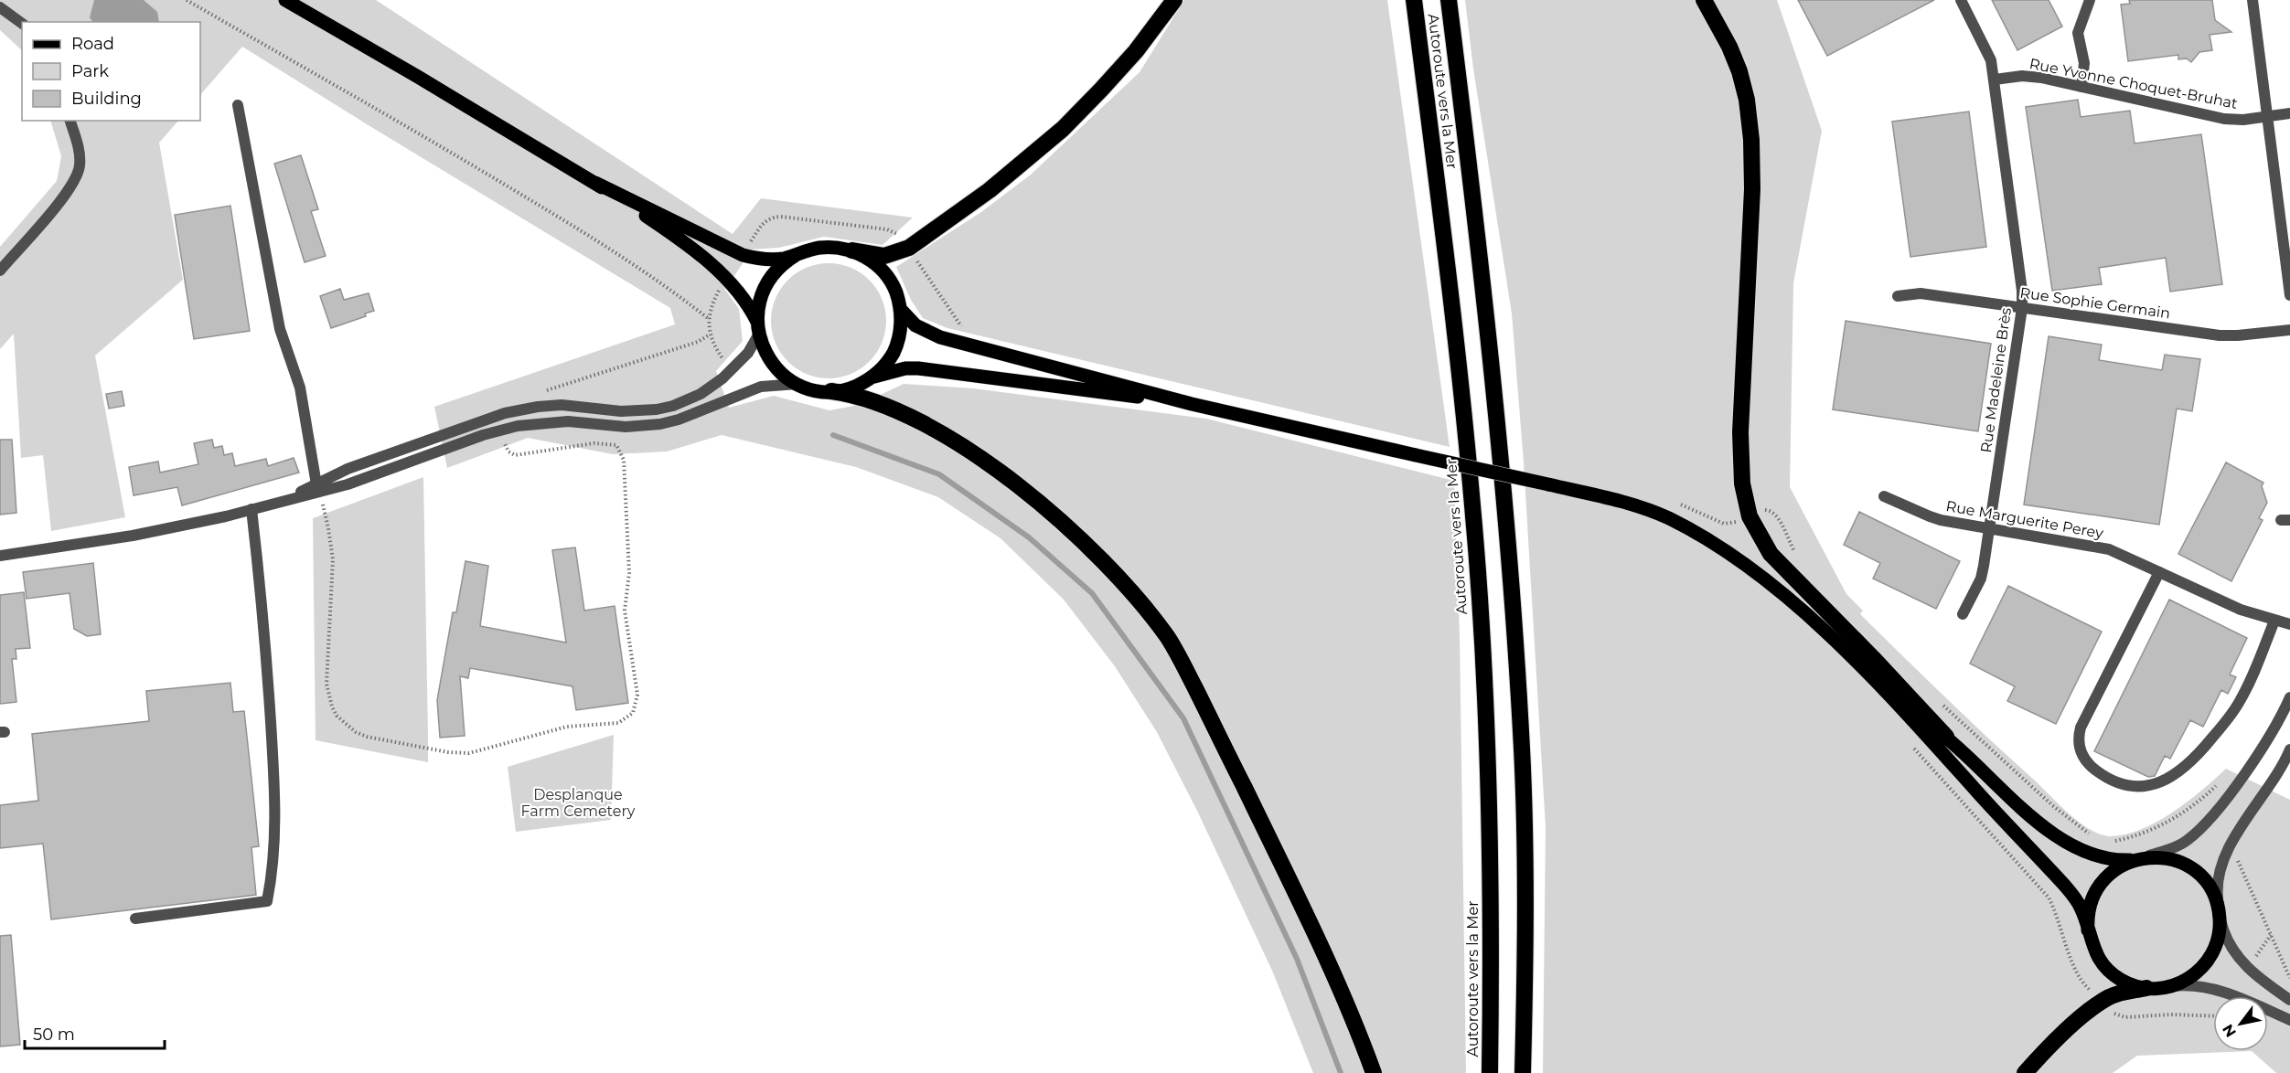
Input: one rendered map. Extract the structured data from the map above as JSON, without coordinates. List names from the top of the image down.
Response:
{
  "streets": {
    "highway": ["Autoroute vers la Mer"],
    "street": [
      "Rue Yvonne Choquet-Bruhat",
      "Rue Sophie Germain",
      "Rue Madeleine Brès",
      "Rue Marguerite Perey"
    ]
  },
  "crossings": [
    ["Rue Yvonne Choquet-Bruhat", "Rue Madeleine Brès"],
    ["Rue Sophie Germain", "Rue Madeleine Brès"],
    ["Rue Madeleine Brès", "Rue Marguerite Perey"]
  ],
  "parks": ["Desplanque Farm Cemetery"],
  "legend": ["Road", "Park", "Building"],
  "scale_bar": "50 m",
  "north": "bottom left"
}
